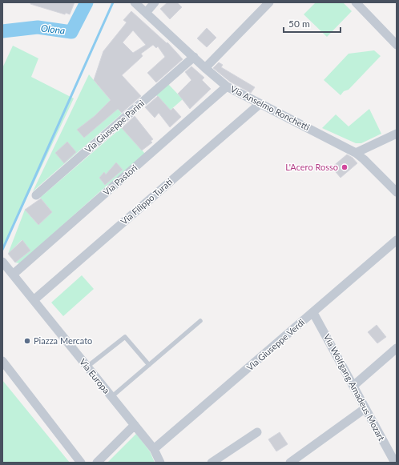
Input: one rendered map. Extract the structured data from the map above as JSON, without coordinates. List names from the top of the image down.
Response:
{
  "streets": {
    "street": [
      "Via Anselmo Ronchetti",
      "Via Giuseppe Parini",
      "Via Pastori",
      "Via Filippo Turati",
      "Via Giuseppe Verdi",
      "Via Europa",
      "Via Wolfgang Amadeus Mozart"
    ]
  },
  "crossings": [
    ["Via Anselmo Ronchetti", "Via Giuseppe Parini"],
    ["Via Anselmo Ronchetti", "Via Pastori"],
    ["Via Anselmo Ronchetti", "Via Filippo Turati"],
    ["Via Pastori", "Via Europa"],
    ["Via Filippo Turati", "Via Europa"],
    ["Via Giuseppe Verdi", "Via Europa"],
    ["Via Giuseppe Verdi", "Via Wolfgang Amadeus Mozart"]
  ],
  "water": ["Olona"],
  "places": ["L'Acero Rosso", "Piazza Mercato"],
  "scale_bar": "50 m"
}
